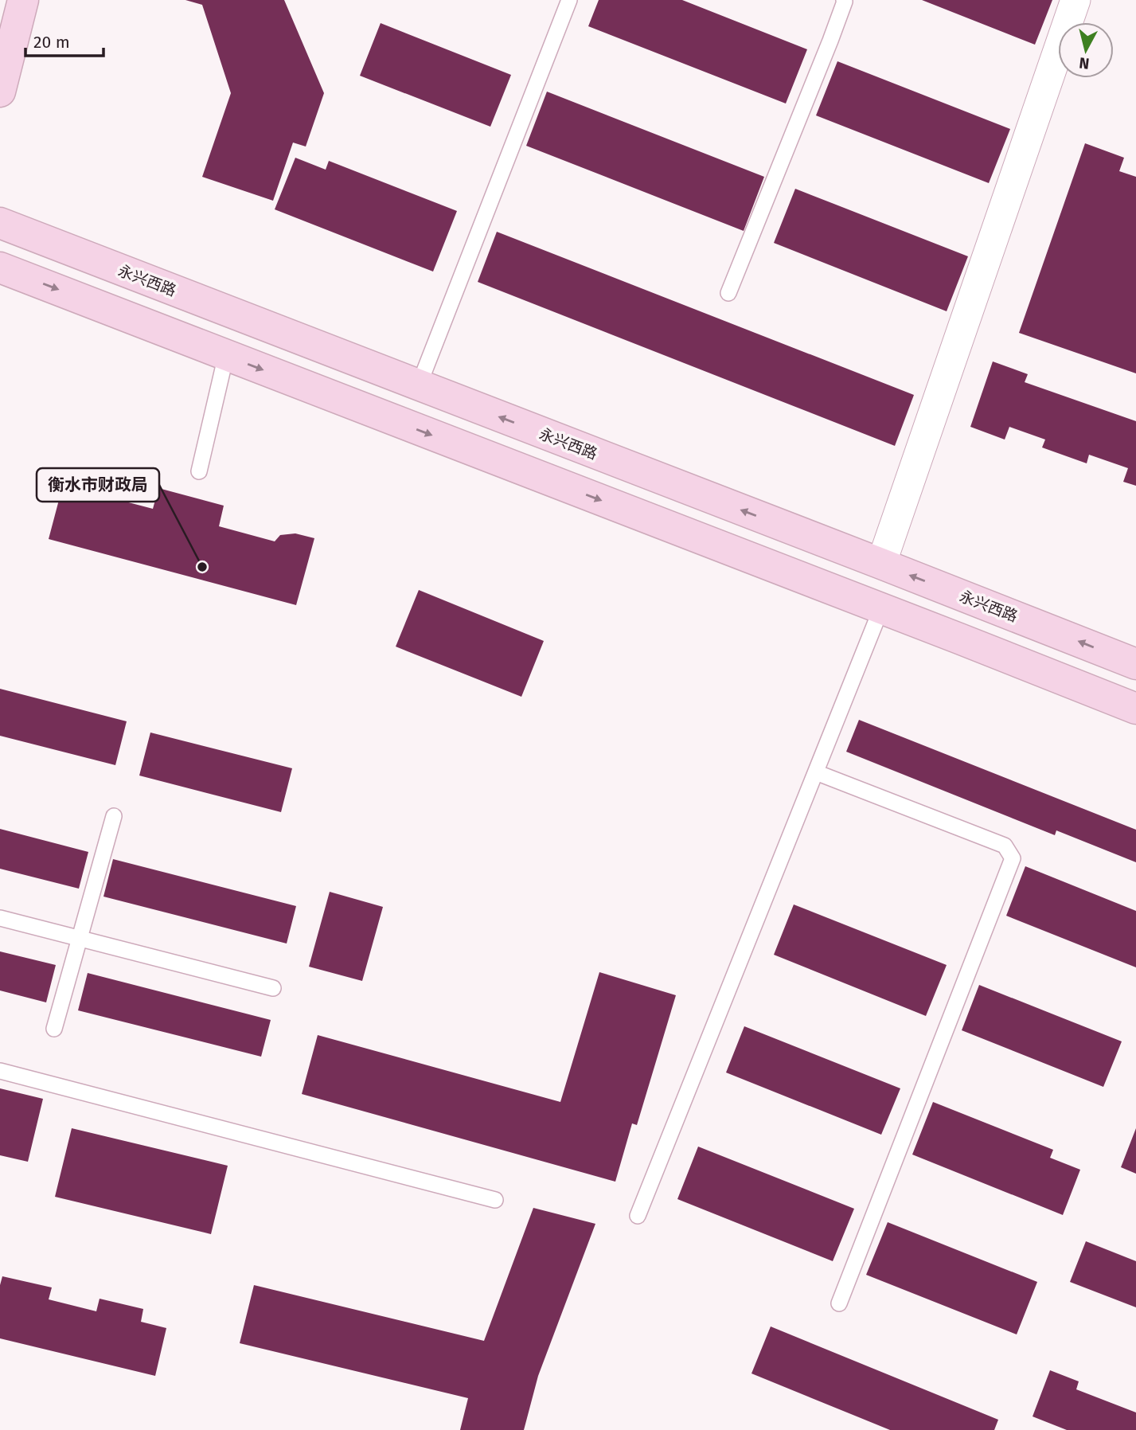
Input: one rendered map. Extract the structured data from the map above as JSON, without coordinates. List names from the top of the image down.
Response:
{
  "streets": {
    "main road": ["永兴西路"]
  },
  "places": ["衡水市财政局"],
  "scale_bar": "20 m",
  "north": "bottom"
}
